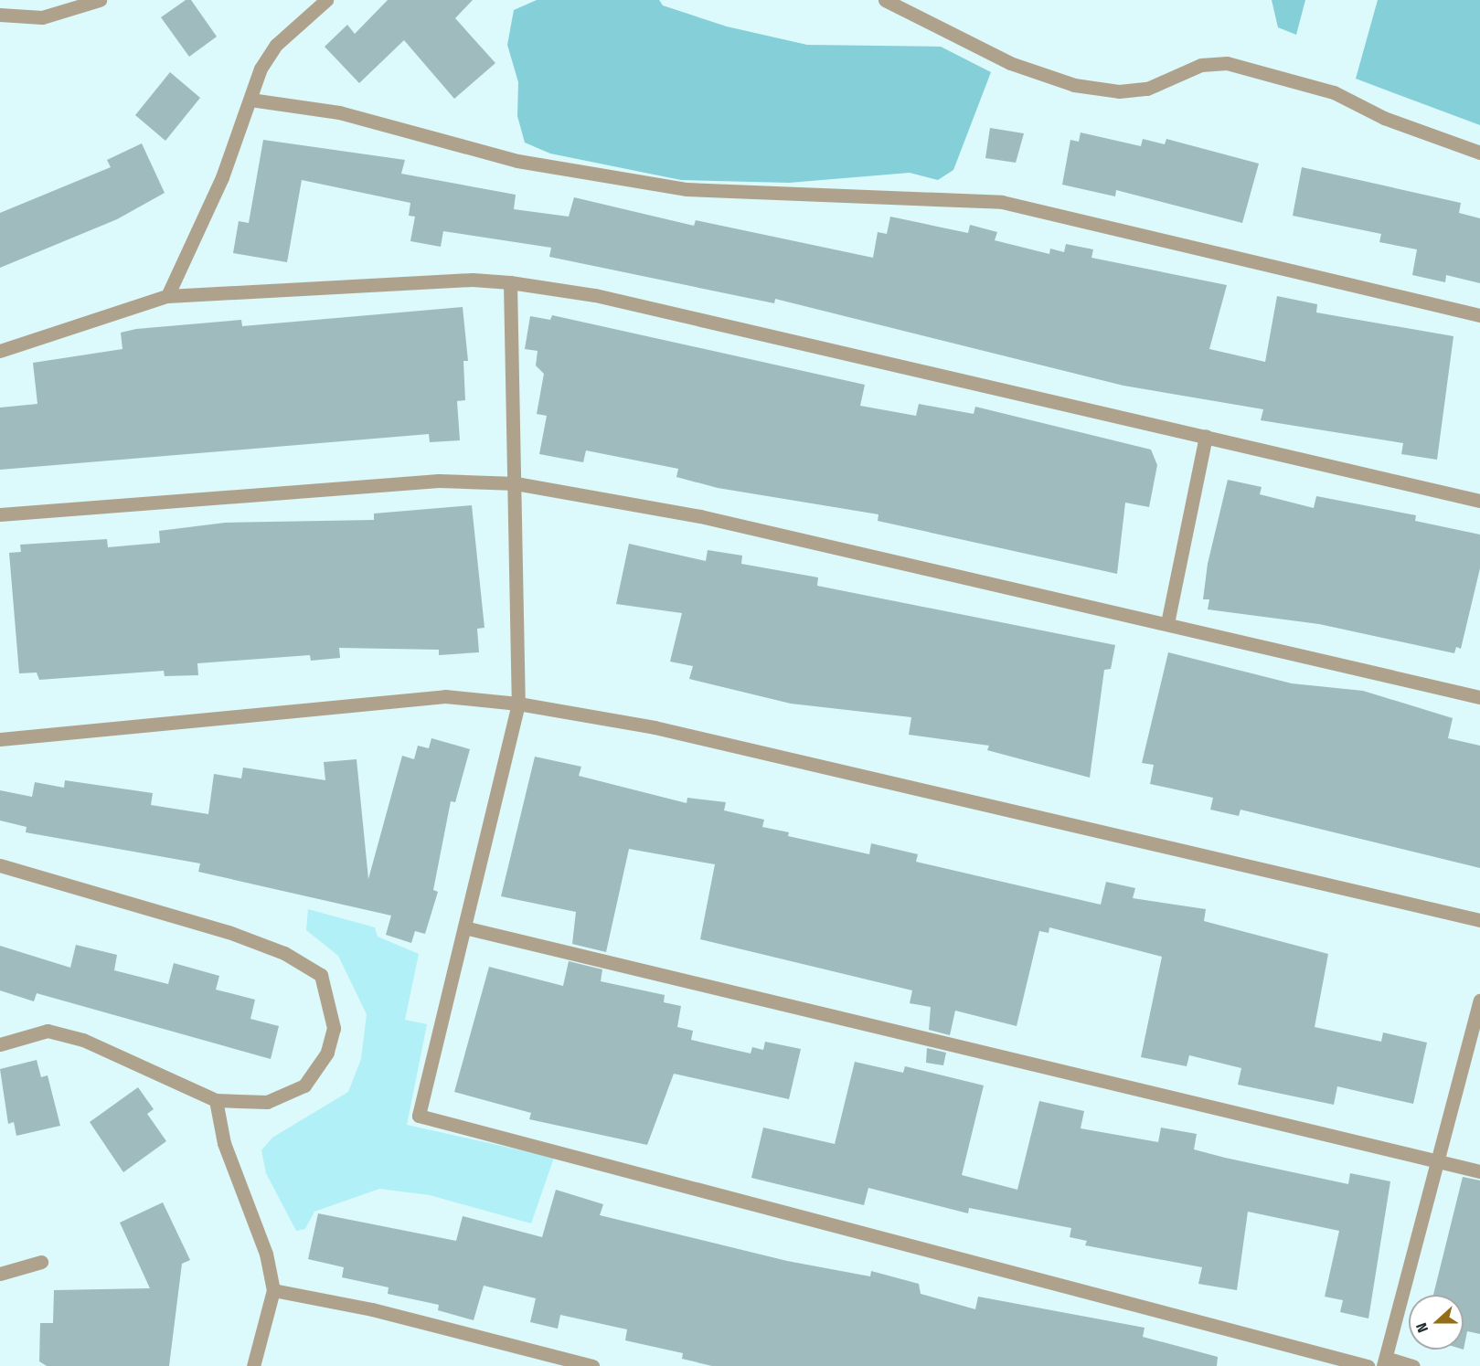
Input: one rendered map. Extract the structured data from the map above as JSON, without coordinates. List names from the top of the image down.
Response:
{
  "north": "left"
}
